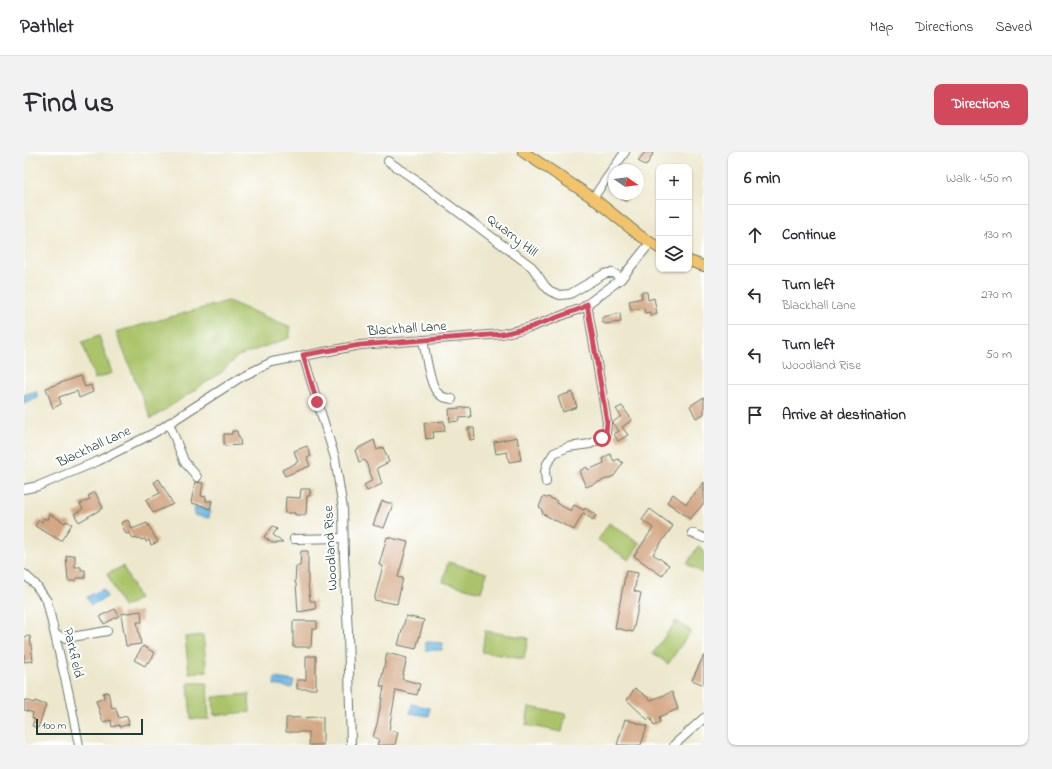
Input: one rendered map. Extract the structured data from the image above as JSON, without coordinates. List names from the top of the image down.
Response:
{
  "streets": {
    "street": [
      "Quarry Hill",
      "Blackhall Lane",
      "Woodland Rise",
      "Parkfield"
    ]
  },
  "crossings": [
    ["Quarry Hill", "Blackhall Lane"],
    ["Blackhall Lane", "Woodland Rise"]
  ],
  "scale_bar": "100 m",
  "north": "right",
  "page": {
    "header": "Pathlet",
    "nav": ["Map", "Directions", "Saved"],
    "title": "Find us",
    "buttons": "Directions",
    "heading": ["6 min", "Walk · 450 m"],
    "map_buttons": ["+", "−"],
    "list": [
      ["Continue", "130 m"],
      ["Turn left", "Blackhall Lane", "270 m"],
      ["Turn left", "Woodland Rise", "50 m"],
      "Arrive at destination"
    ],
    "scale": "100 m"
  }
}
